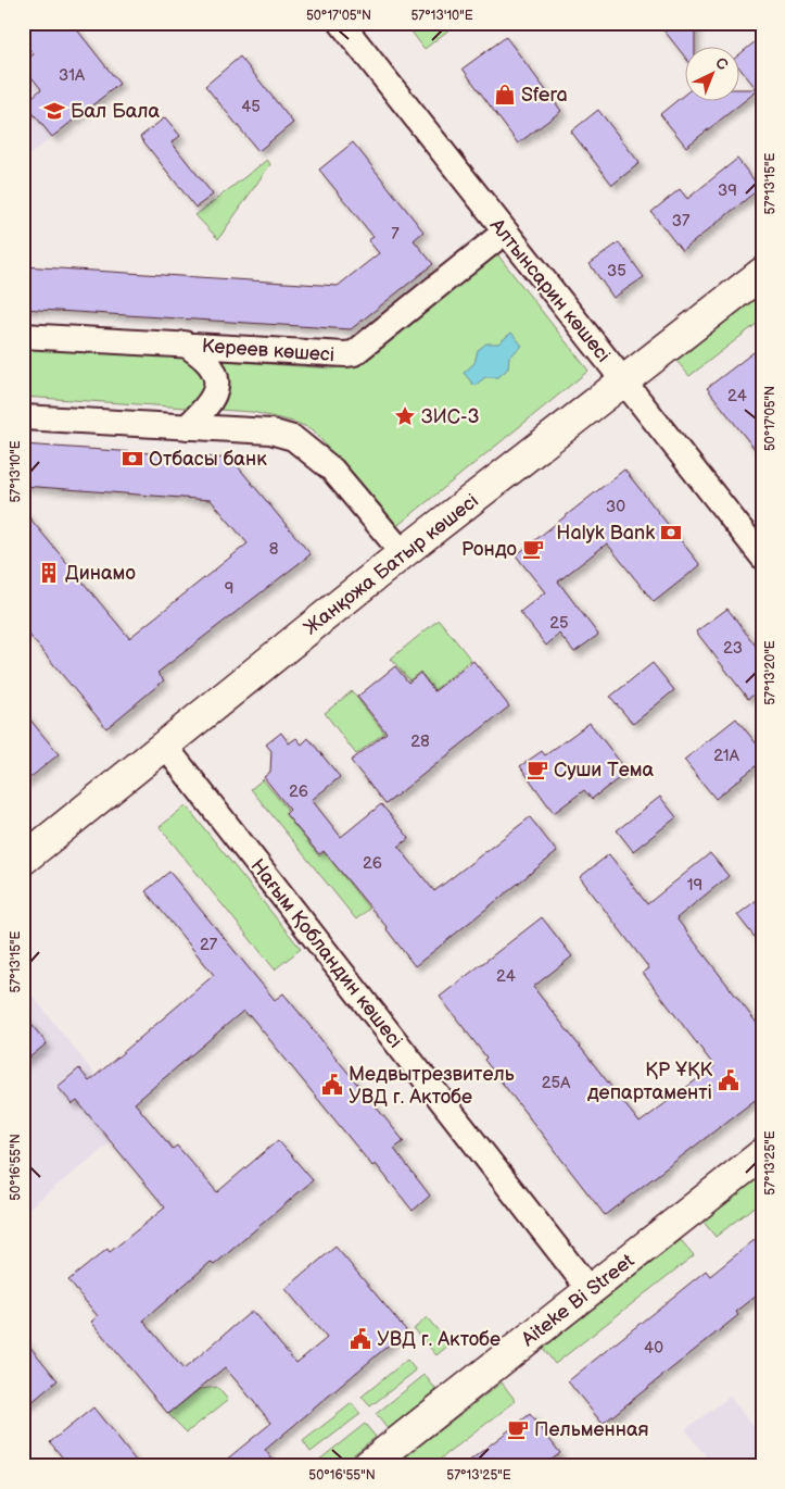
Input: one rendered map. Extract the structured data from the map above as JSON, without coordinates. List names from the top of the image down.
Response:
{
  "streets": {
    "street": [
      "Алтынсарин көшесі",
      "Кереев көшесі",
      "Жанқожа Батыр көшесі",
      "Нағым Қобландин көшесі",
      "Aiteke Bi Street"
    ]
  },
  "crossings": [
    ["Алтынсарин көшесі", "Кереев көшесі"],
    ["Алтынсарин көшесі", "Жанқожа Батыр көшесі"],
    ["Жанқожа Батыр көшесі", "Нағым Қобландин көшесі"],
    ["Нағым Қобландин көшесі", "Aiteke Bi Street"]
  ],
  "places": {
    "shop": ["Sfera"],
    "school or university": ["Бал Бала"],
    "place": ["ЗИС-3"],
    "bank": ["Отбасы банк", "Halyk Bank"],
    "cafe": ["Рондо", "Суши Тема", "Пельменная"],
    "building": ["Динамо"],
    "public building": ["ҚР ҰҚК департаменті", "Медвытрезвитель УВД г. Актобе", "УВД г. Актобе"]
  },
  "house_numbers": [
    "31А",
    "45",
    "39",
    "37",
    "7",
    "35",
    "24",
    "30",
    "8",
    "9",
    "25",
    "23",
    "28",
    "21А",
    "26",
    "26",
    "19",
    "27",
    "24",
    "25А",
    "40"
  ],
  "north": "top right",
  "coordinates": [
    "50°17'05\"N",
    "57°13'10\"E",
    "57°13'15\"E",
    "57°13'20\"E",
    "57°13'25\"E",
    "50°16'55\"N"
  ]
}
